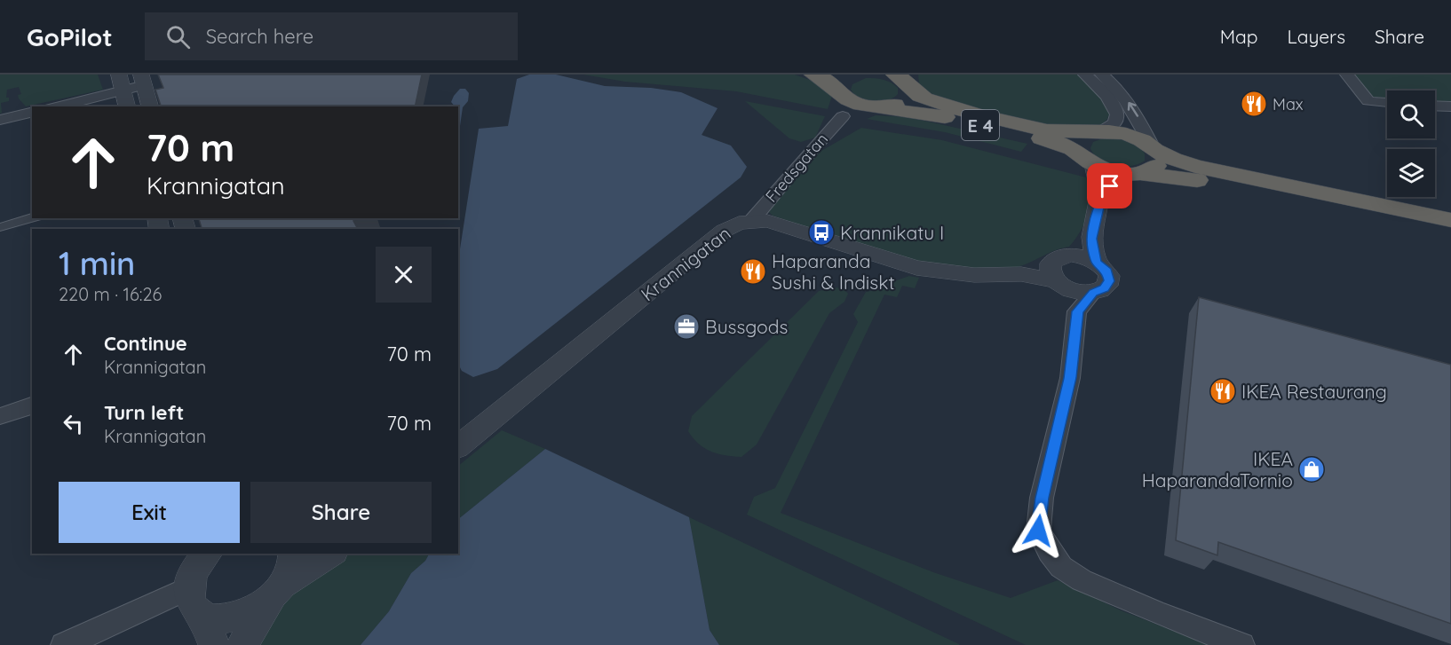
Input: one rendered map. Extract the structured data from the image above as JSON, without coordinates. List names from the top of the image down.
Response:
{
  "streets": {
    "highway": ["E 4"],
    "street": ["Fredsgatan", "Krannigatan"]
  },
  "crossings": [
    ["E 4", "Fredsgatan"],
    ["Fredsgatan", "Krannigatan"]
  ],
  "places": {
    "restaurant": ["Max", "Haparanda Sushi & Indiskt", "IKEA Restaurang"],
    "bus stop": ["Krannikatu I"],
    "office": ["Bussgods"],
    "shop": ["IKEA HaparandaTornio"]
  },
  "page": {
    "header": "GoPilot",
    "search": "Search here",
    "nav": ["Map", "Layers", "Share"],
    "turn": ["70 m", "Krannigatan"],
    "heading": ["1 min", "220 m · 16:26"],
    "list": [
      {
        "name": "Continue",
        "note": "Krannigatan",
        "value": "70 m"
      },
      {
        "name": "Turn left",
        "note": "Krannigatan",
        "value": "70 m"
      }
    ],
    "buttons": ["Exit", "Share"]
  }
}
